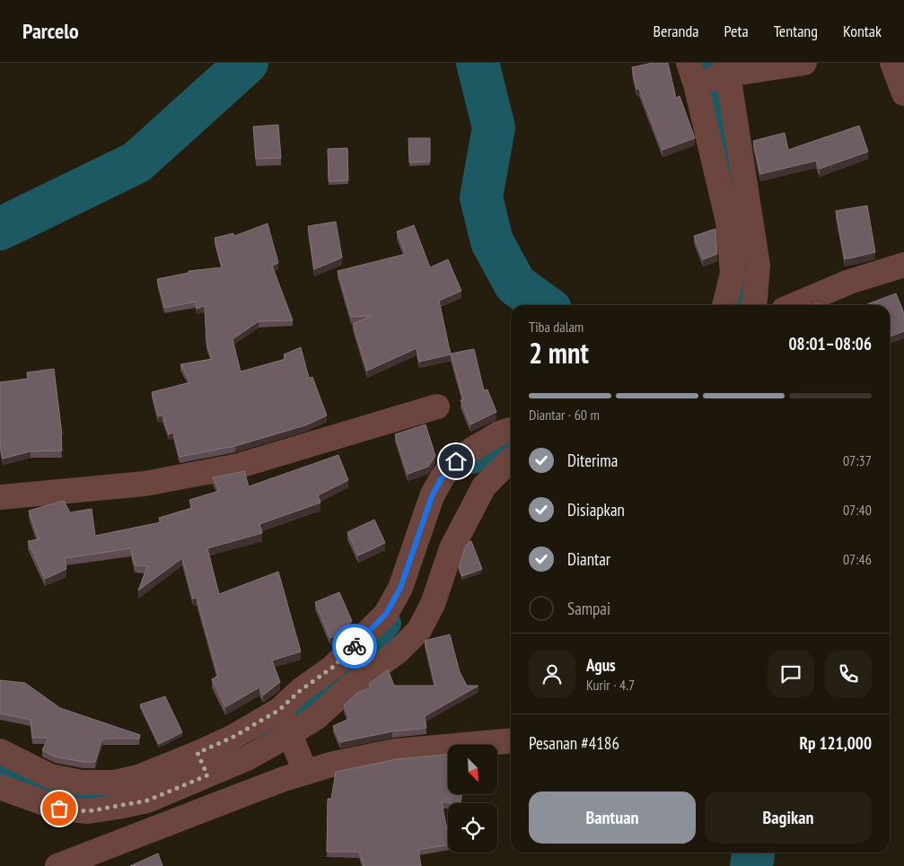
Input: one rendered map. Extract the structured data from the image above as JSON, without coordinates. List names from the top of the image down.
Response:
{
  "north": "bottom right",
  "page": {
    "header": "Parcelo",
    "nav": [
      "Beranda",
      "Peta",
      "Tentang",
      "Kontak"
    ],
    "heading": ["2 mnt", "Tiba dalam", "08:01–08:06"],
    "panel": [
      "Agus",
      "Kurir · 4.7",
      "Pesanan #4186",
      "Rp 121,000"
    ],
    "bar": "Diantar · 60 m",
    "list": [
      ["Diterima", "07:37"],
      ["Disiapkan", "07:40"],
      ["Diantar", "07:46"],
      "Sampai"
    ],
    "buttons": ["Bantuan", "Bagikan"]
  }
}
